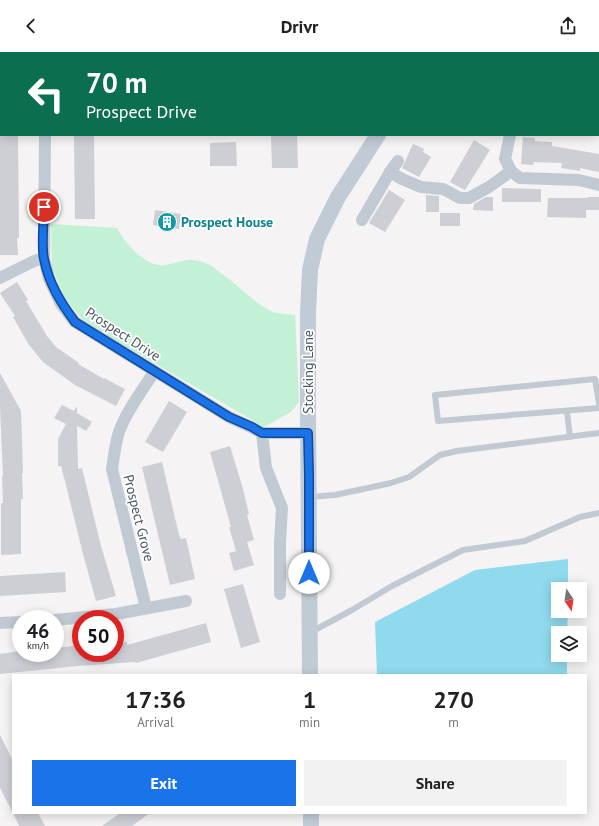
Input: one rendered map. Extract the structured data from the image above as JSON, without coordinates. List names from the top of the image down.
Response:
{
  "streets": {
    "main road": ["Stocking Lane"],
    "street": ["Prospect Drive", "Prospect Grove"]
  },
  "crossings": [
    ["Prospect Drive", "Stocking Lane"],
    ["Prospect Drive", "Prospect Grove"]
  ],
  "places": {
    "building": ["Prospect House"]
  },
  "north": "bottom",
  "page": {
    "header": "Drivr",
    "turn": ["70 m", "Prospect Drive"],
    "speed": "46 km/h",
    "limit": "50",
    "eta": [
      "17:36",
      "Arrival",
      "1",
      "min",
      "270",
      "m"
    ],
    "buttons": ["Exit", "Share"]
  }
}
